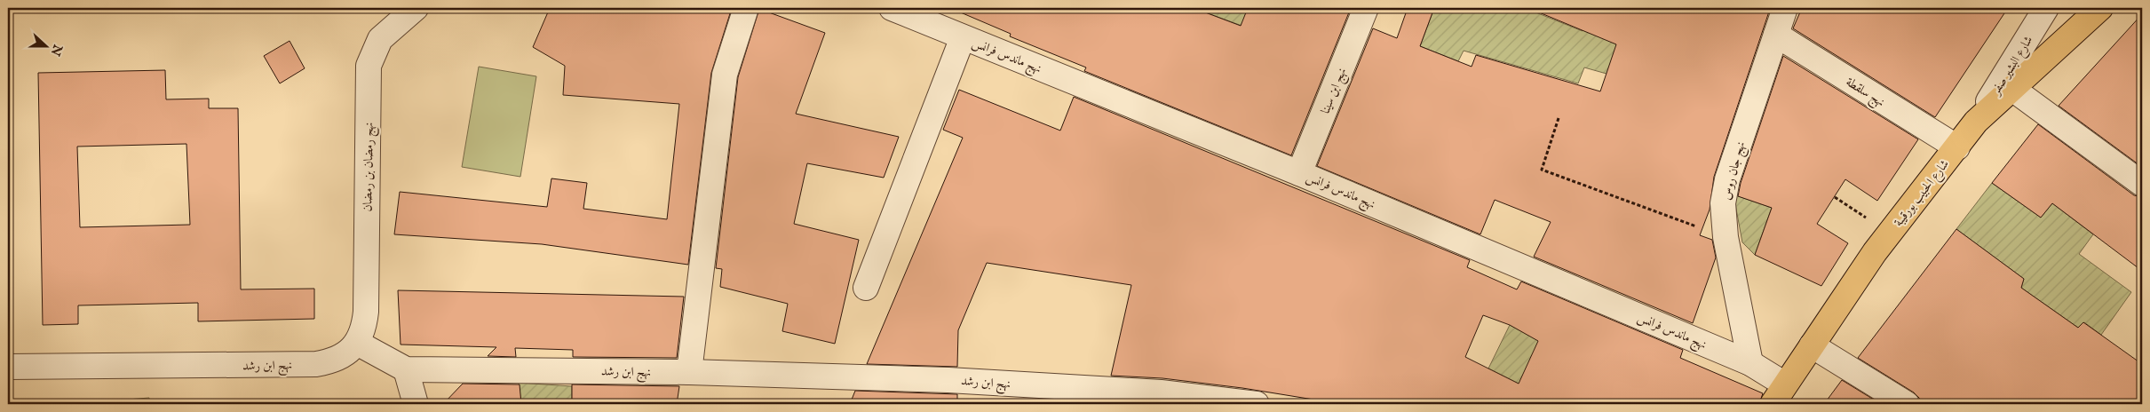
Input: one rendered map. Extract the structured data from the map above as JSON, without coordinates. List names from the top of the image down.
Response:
{
  "streets": {
    "main road": ["شارع الحبيب بورقيبة"],
    "street": [
      "نهج ماندس فرانس",
      "شارع البشير صفر",
      "نهج ابن سينا",
      "نهج سلقطة",
      "نهج رمضان بن رمضان",
      "نهج جان روس",
      "نهج ابن رشد"
    ]
  },
  "crossings": [
    ["نهج ماندس فرانس", "نهج ابن سينا"],
    ["نهج ماندس فرانس", "نهج جان روس"],
    ["نهج ماندس فرانس", "شارع الحبيب بورقيبة"],
    ["شارع البشير صفر", "شارع الحبيب بورقيبة"],
    ["نهج سلقطة", "نهج جان روس"],
    ["نهج سلقطة", "شارع الحبيب بورقيبة"],
    ["نهج رمضان بن رمضان", "نهج ابن رشد"]
  ],
  "north": "right"
}
